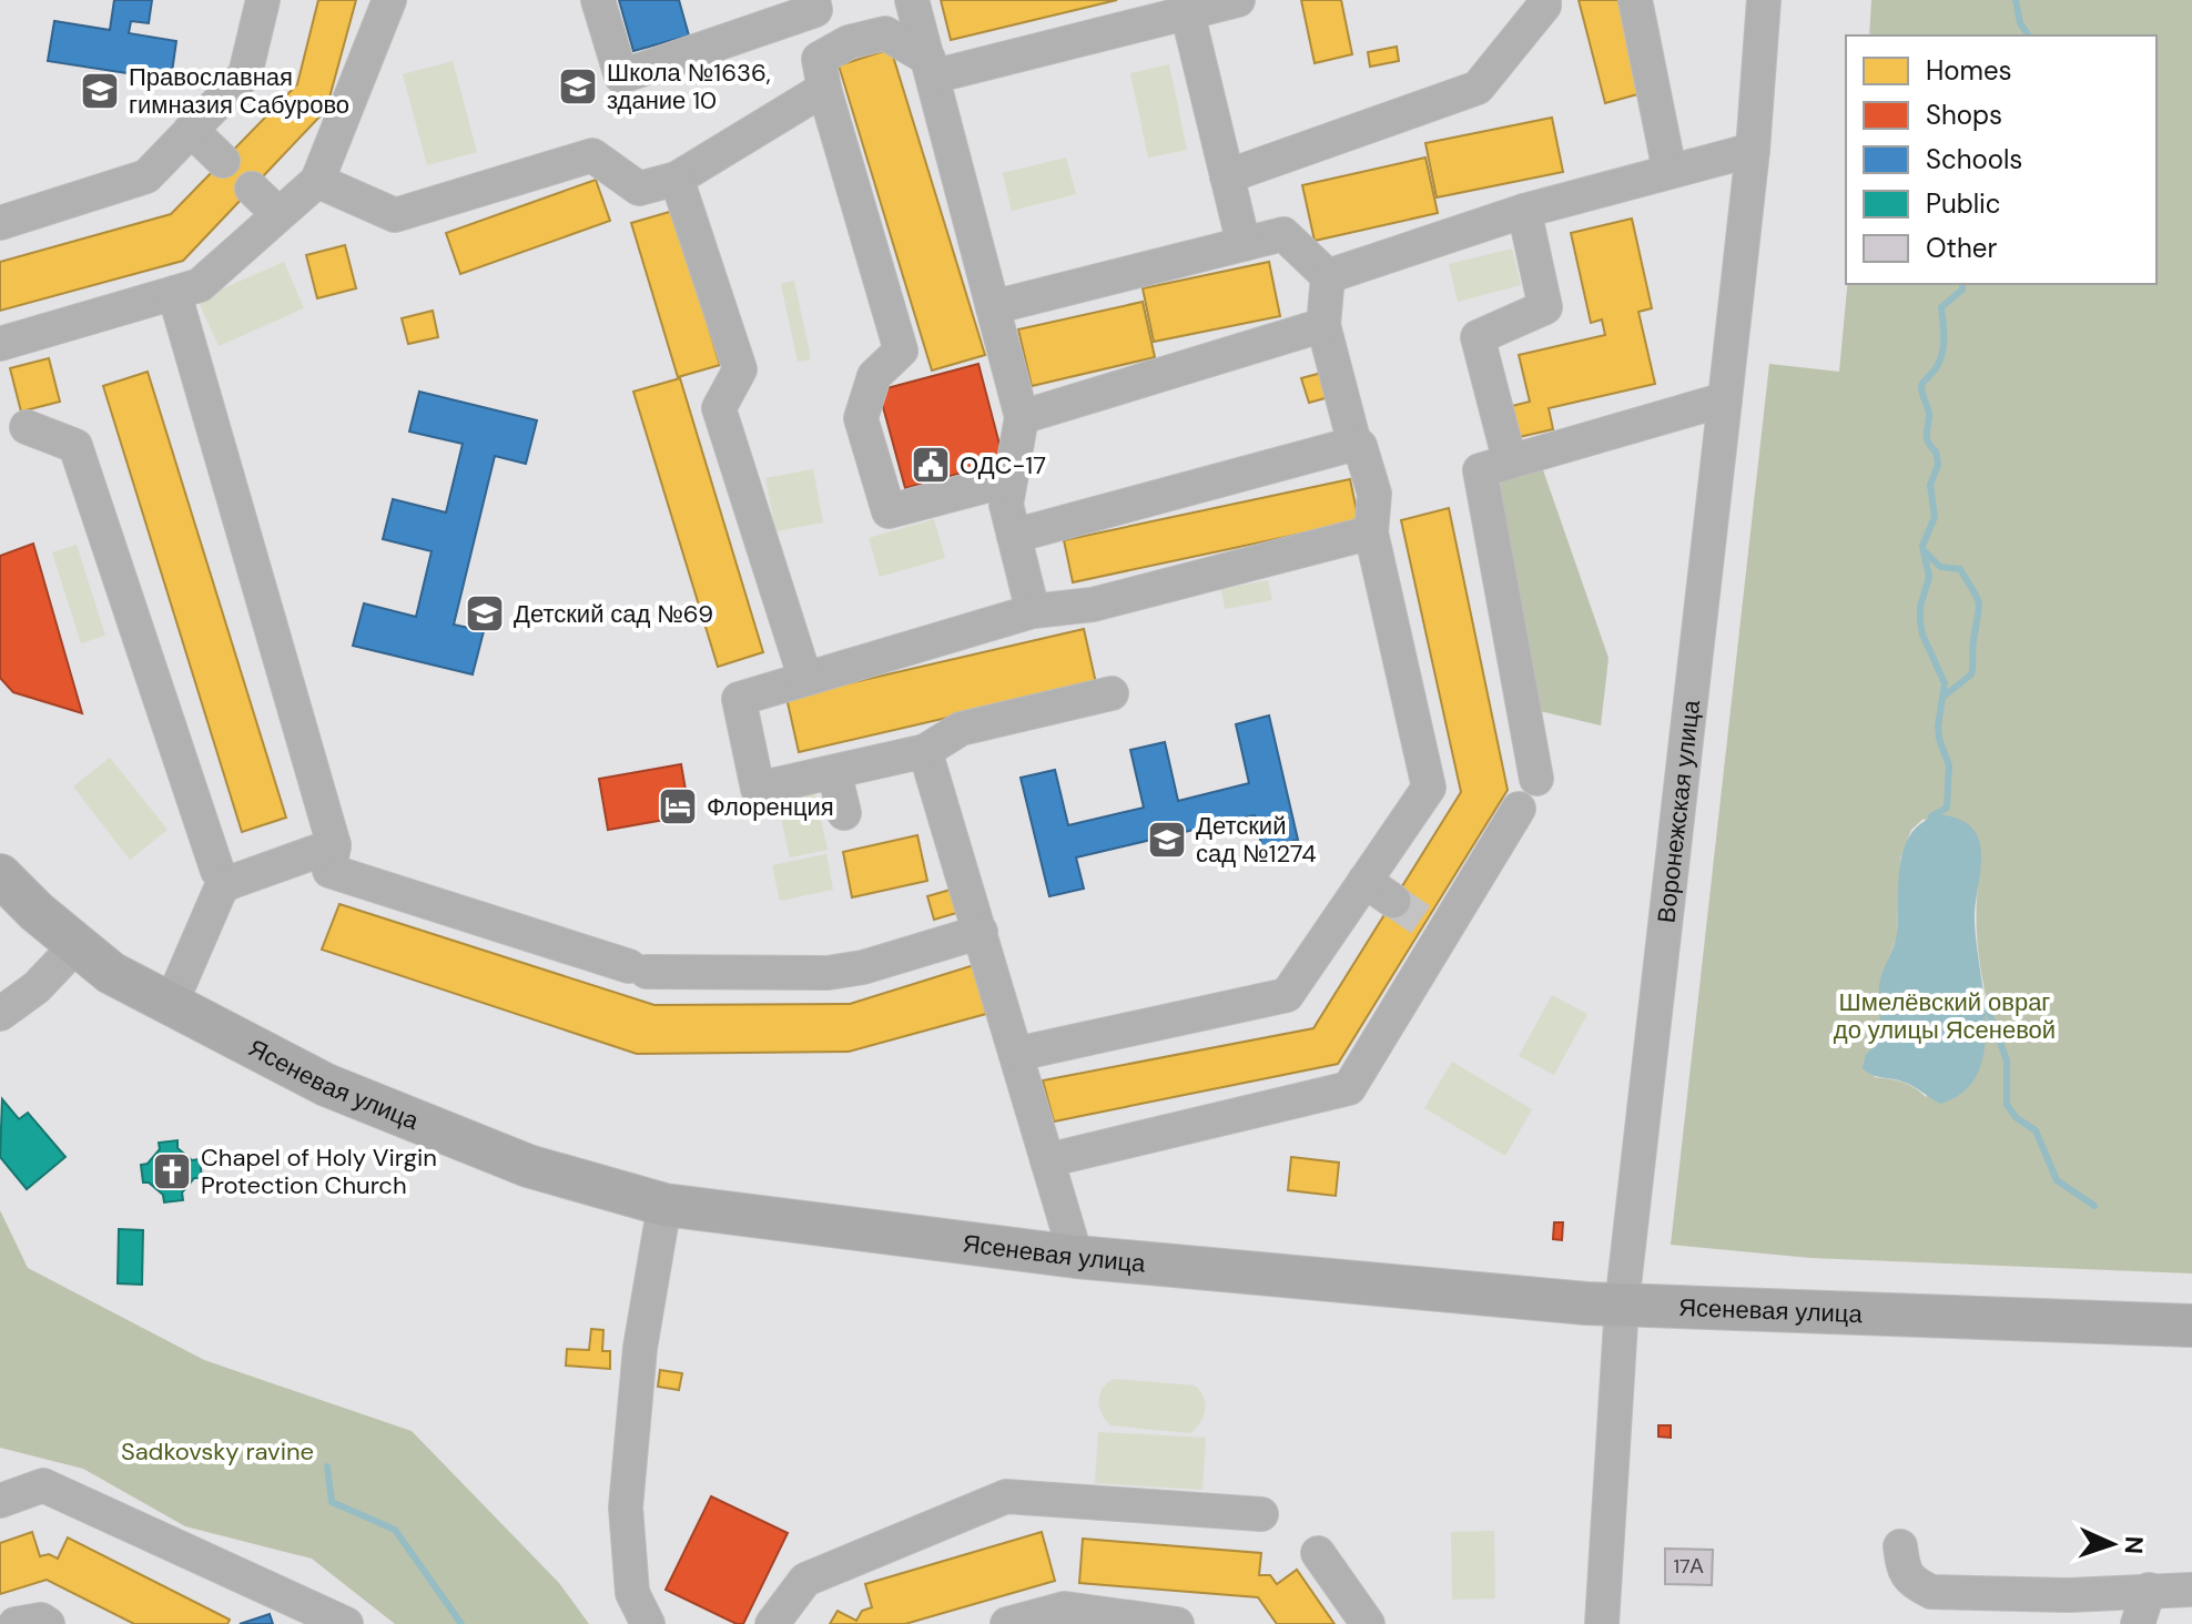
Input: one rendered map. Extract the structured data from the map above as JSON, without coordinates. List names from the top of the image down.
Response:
{
  "streets": {
    "main road": ["Ясеневая улица"],
    "street": ["Воронежская улица"]
  },
  "crossings": [
    ["Воронежская улица", "Ясеневая улица"]
  ],
  "parks": ["Шмелёвский овраг до улицы Ясеневой", "Sadkovsky ravine"],
  "places": {
    "school or university": [
      "Школа №1636, здание 10",
      "Православная гимназия Сабурово",
      "Детский сад №69",
      "Детский сад №1274"
    ],
    "public building": ["ОДС-17"],
    "hotel": ["Флоренция"],
    "church": ["Chapel of Holy Virgin Protection Church"]
  },
  "house_numbers": ["17А"],
  "legend": [
    "Homes",
    "Shops",
    "Schools",
    "Public",
    "Other"
  ],
  "north": "right"
}
